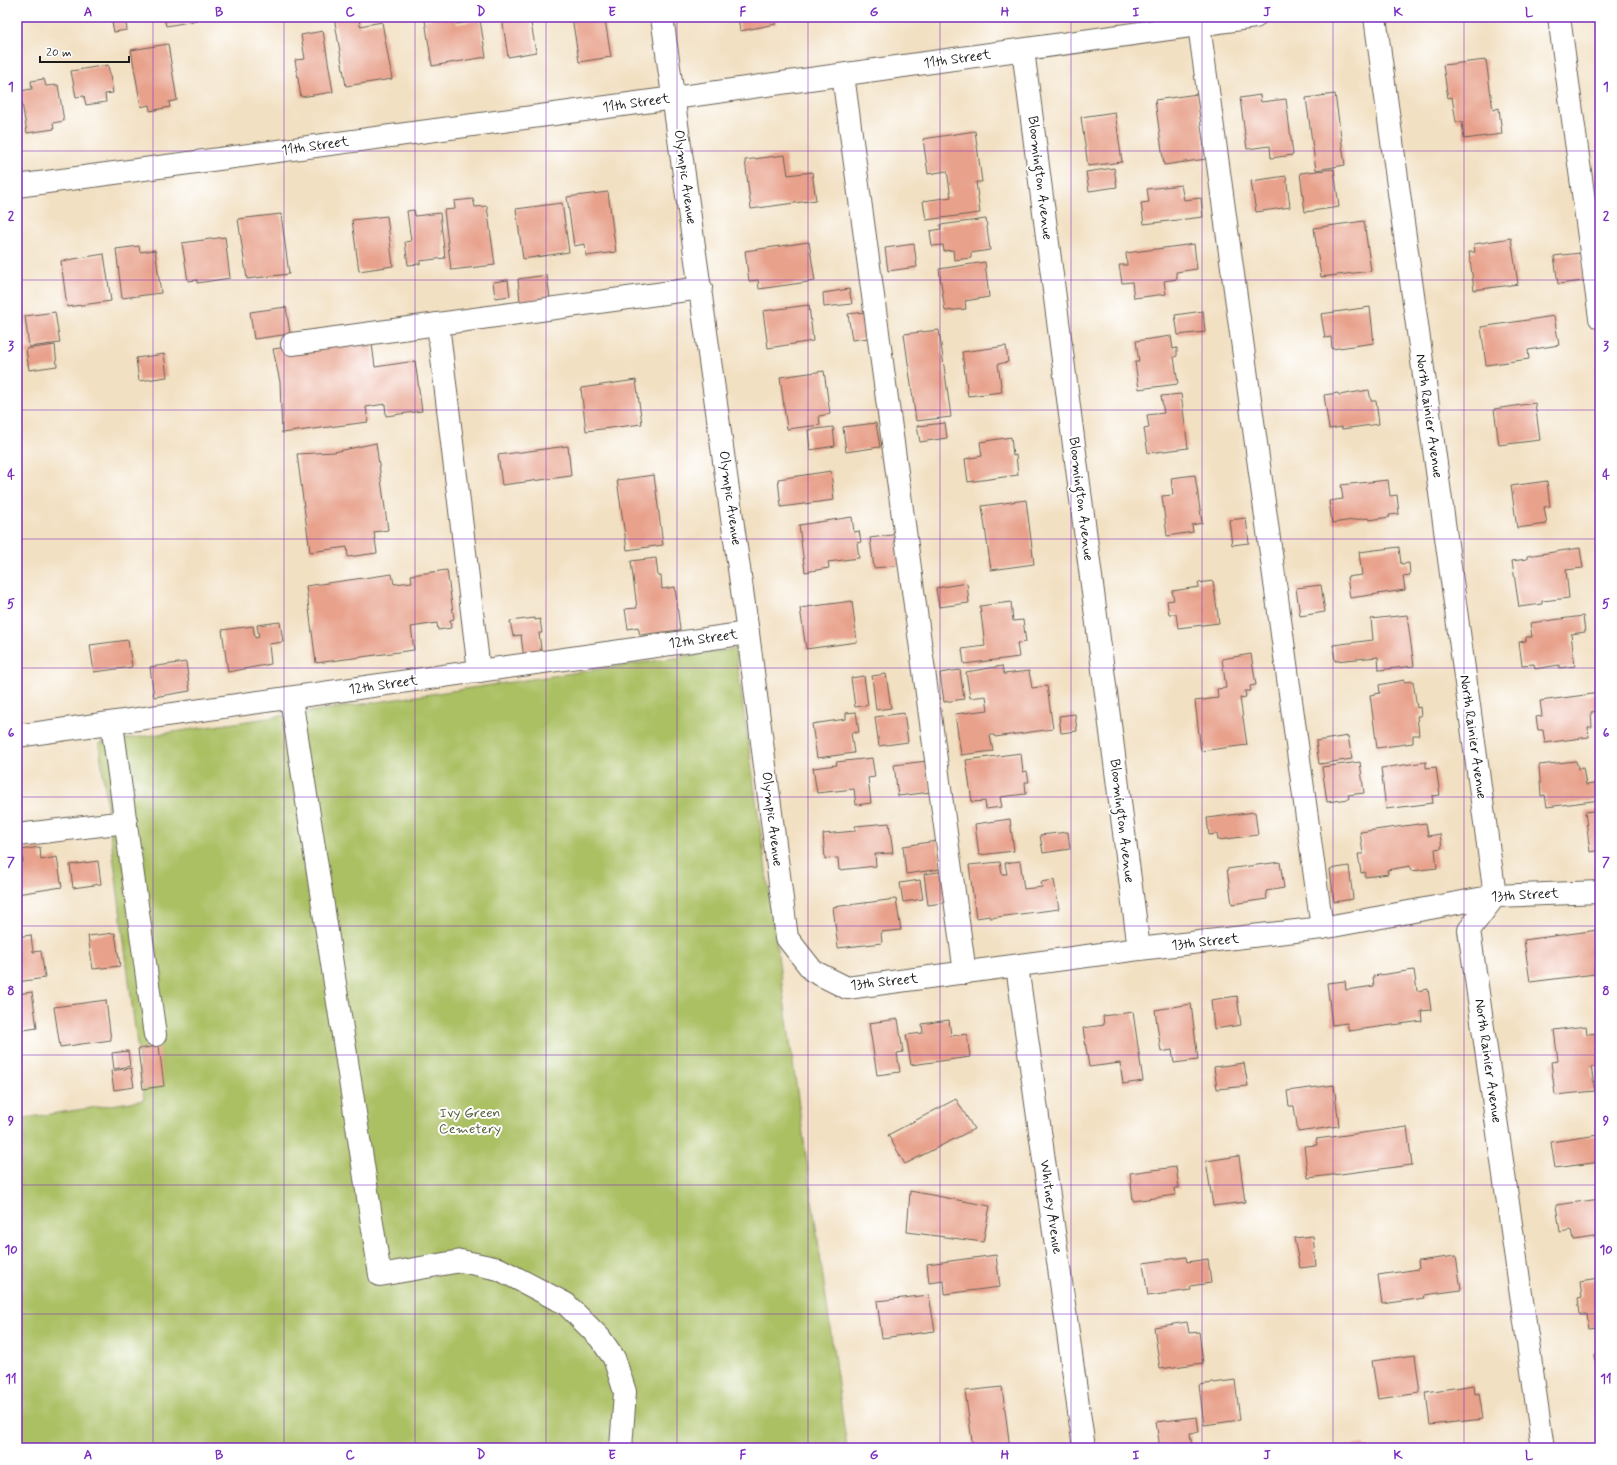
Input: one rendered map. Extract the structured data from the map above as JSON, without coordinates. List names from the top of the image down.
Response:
{
  "streets": {
    "street": [
      "11th Street",
      "Olympic Avenue",
      "Bloomington Avenue",
      "North Rainier Avenue",
      "12th Street",
      "13th Street",
      "Whitney Avenue"
    ]
  },
  "crossings": [
    ["11th Street", "Olympic Avenue"],
    ["11th Street", "Bloomington Avenue"],
    ["Olympic Avenue", "12th Street"],
    ["Olympic Avenue", "13th Street"],
    ["Bloomington Avenue", "13th Street"],
    ["North Rainier Avenue", "13th Street"],
    ["13th Street", "Whitney Avenue"]
  ],
  "parks": ["Ivy Green Cemetery"],
  "scale_bar": "20 m",
  "grid": {
    "columns": [
      "A",
      "B",
      "C",
      "D",
      "E",
      "F",
      "G",
      "H",
      "I",
      "J",
      "K",
      "L"
    ],
    "rows": [
      "1",
      "2",
      "3",
      "4",
      "5",
      "6",
      "7",
      "8",
      "9",
      "10",
      "11"
    ]
  }
}
